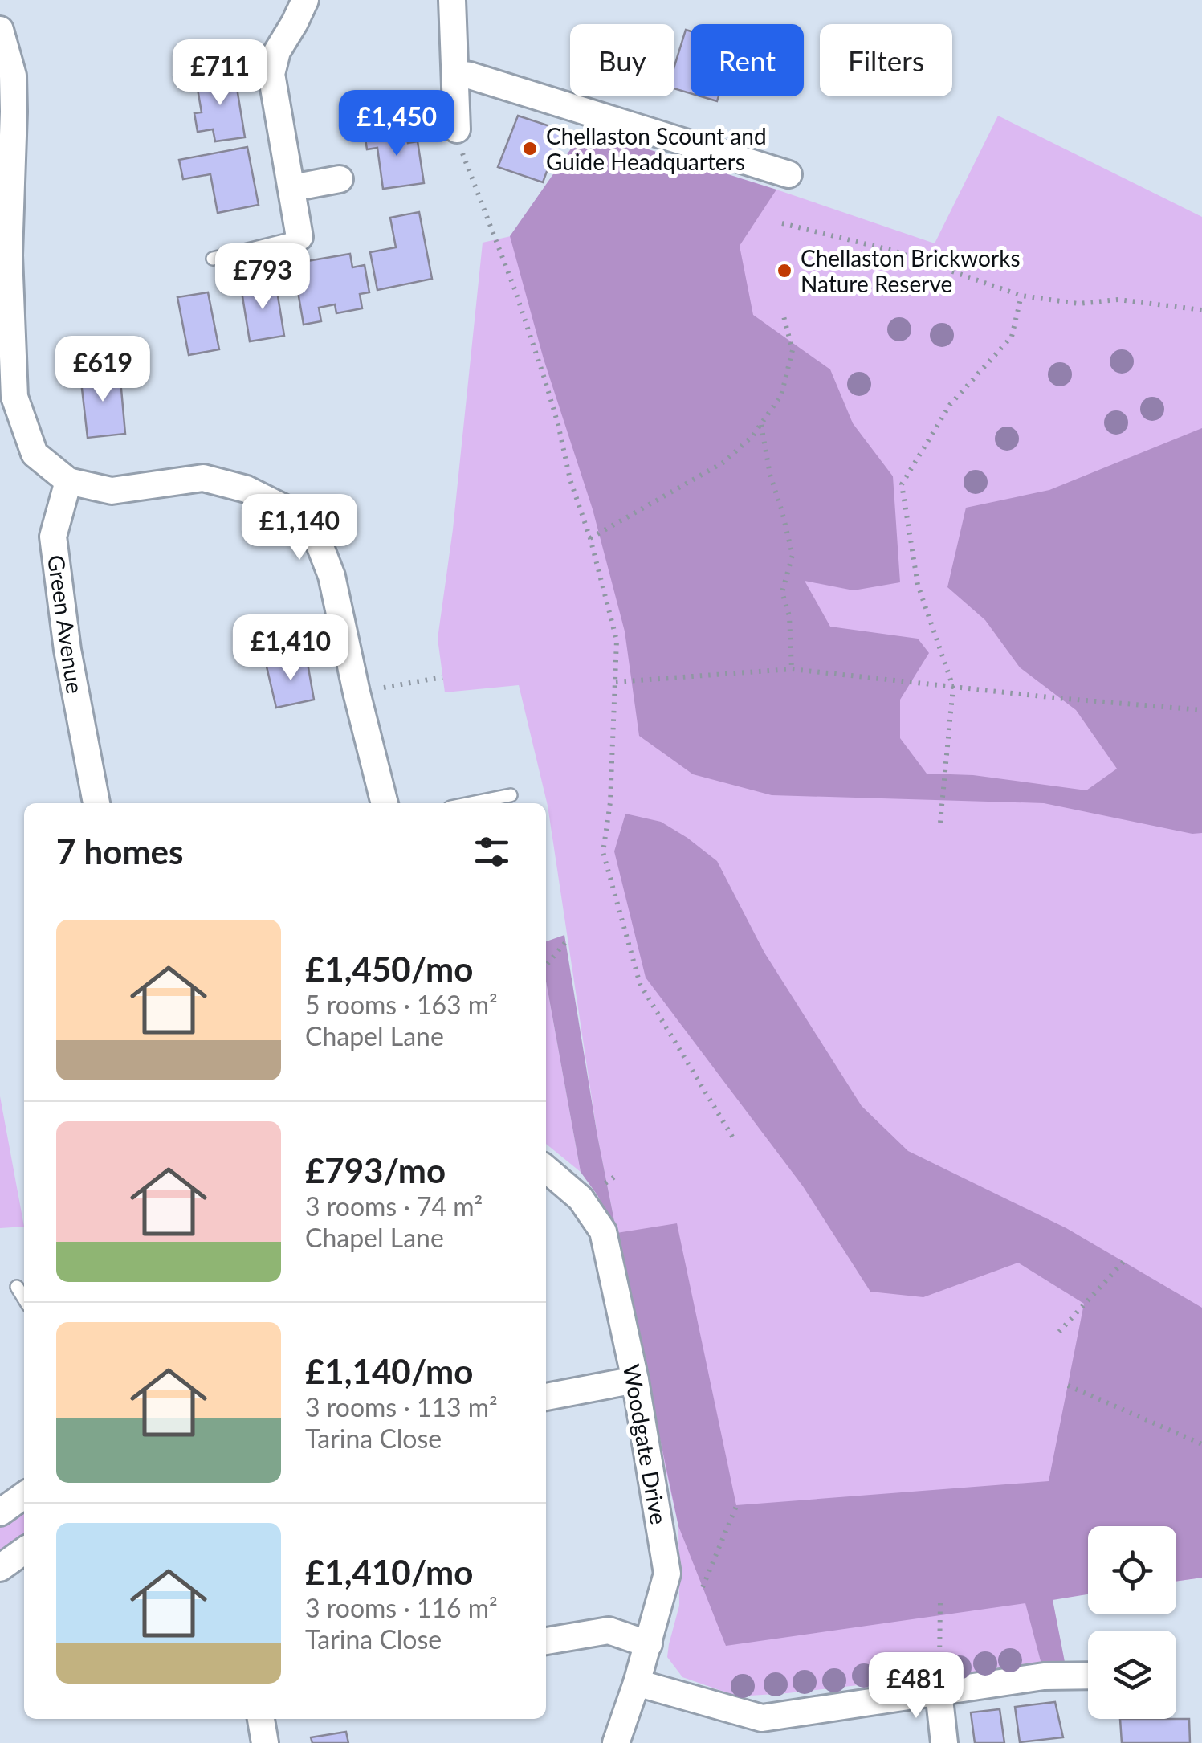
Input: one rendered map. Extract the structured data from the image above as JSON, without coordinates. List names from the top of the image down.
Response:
{
  "streets": {
    "street": ["Green Avenue", "Woodgate Drive"]
  },
  "places": ["Chellaston Scount and Guide Headquarters", "Chellaston Brickworks Nature Reserve"],
  "page": {
    "chip": ["Buy", "Rent", "Filters"],
    "price": [
      "£711",
      "£1,450",
      "£793",
      "£619",
      "£1,140",
      "£1,410",
      "£481"
    ],
    "heading": "7 homes",
    "list": [
      {
        "name": "£1,450/mo",
        "note": "5 rooms · 163 m² · Chapel Lane"
      },
      {
        "name": "£793/mo",
        "note": "3 rooms · 74 m² · Chapel Lane"
      },
      {
        "name": "£1,140/mo",
        "note": "3 rooms · 113 m² · Tarina Close"
      },
      {
        "name": "£1,410/mo",
        "note": "3 rooms · 116 m² · Tarina Close"
      }
    ]
  }
}
